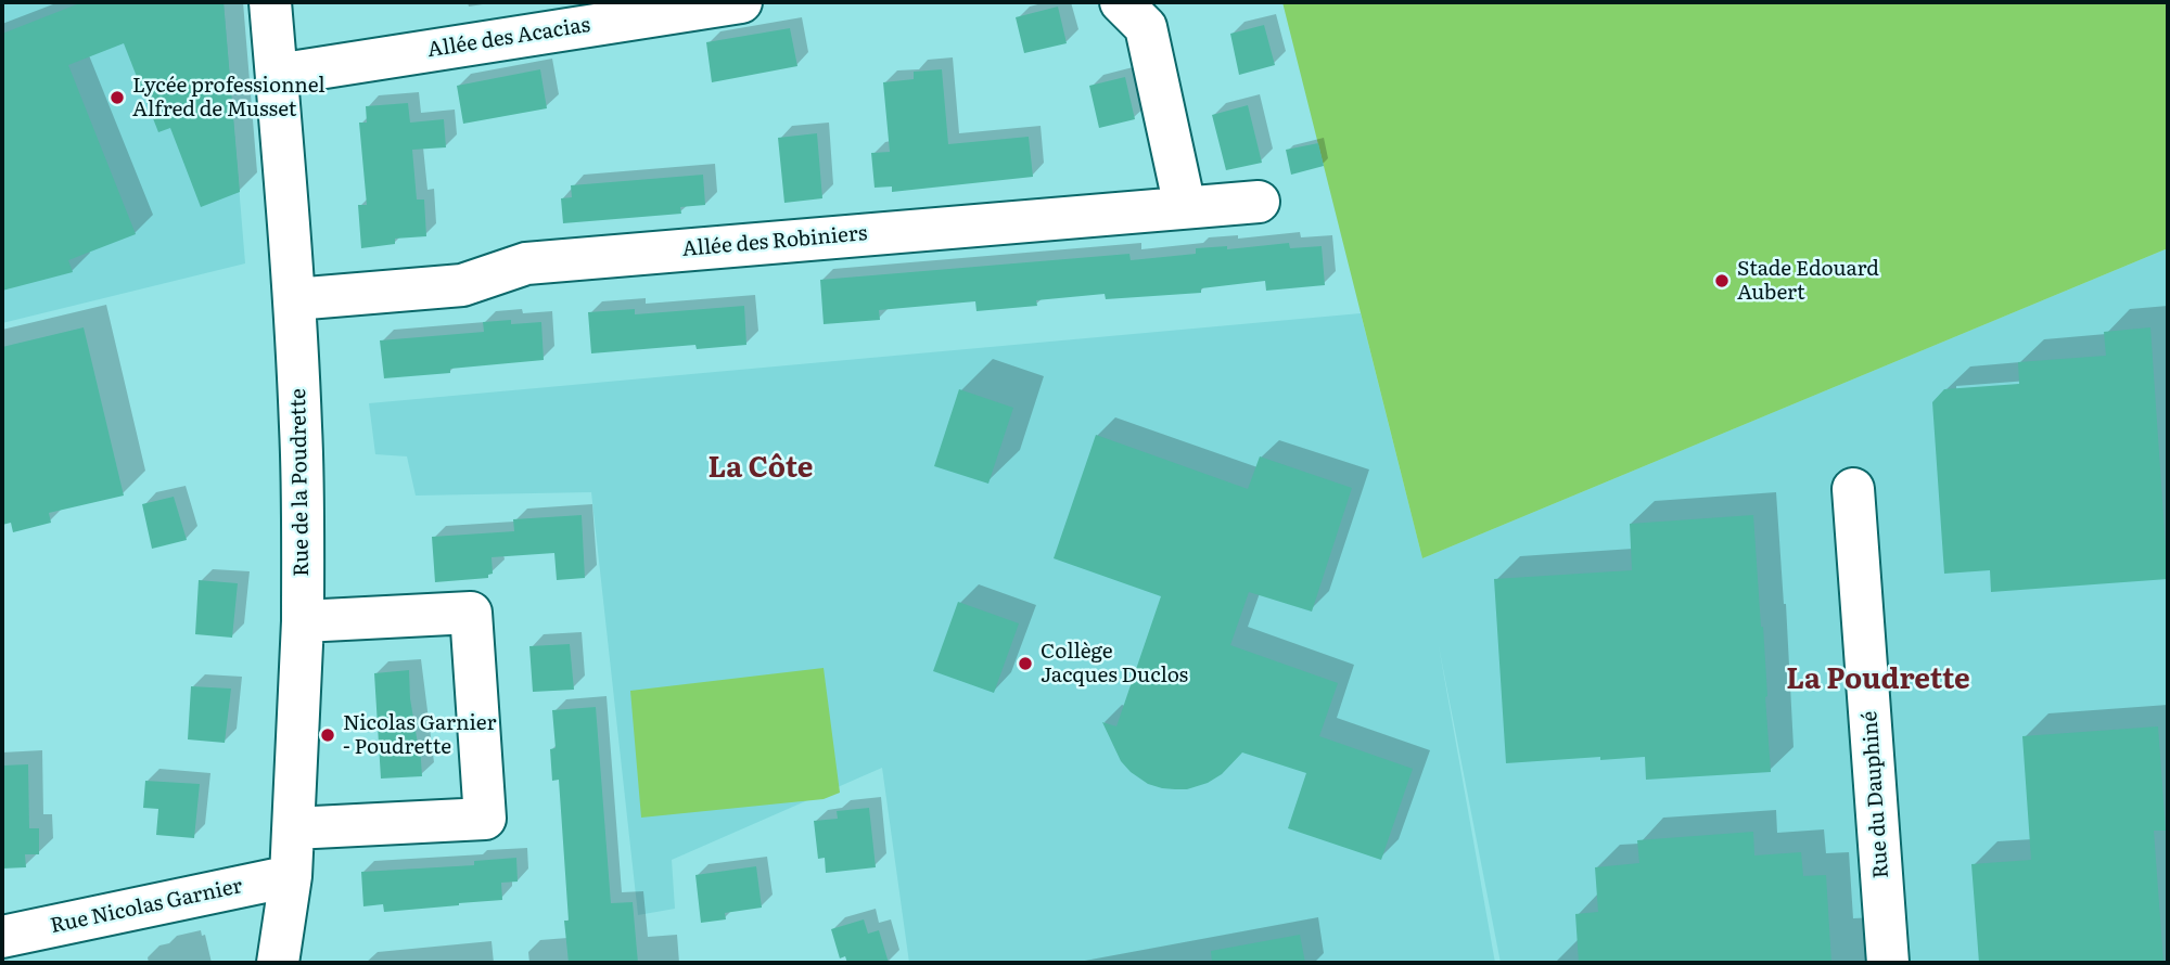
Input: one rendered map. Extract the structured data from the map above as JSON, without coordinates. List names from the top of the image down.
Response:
{
  "streets": {
    "street": [
      "Allée des Acacias",
      "Allée des Robiniers",
      "Rue de la Poudrette",
      "Rue du Dauphiné",
      "Rue Nicolas Garnier"
    ]
  },
  "crossings": [
    ["Allée des Acacias", "Rue de la Poudrette"],
    ["Allée des Robiniers", "Rue de la Poudrette"],
    ["Rue de la Poudrette", "Rue Nicolas Garnier"]
  ],
  "districts": ["La Côte", "La Poudrette"],
  "places": [
    "Lycée professionnel Alfred de Musset",
    "Stade Edouard Aubert",
    "Collège Jacques Duclos",
    "Nicolas Garnier - Poudrette"
  ]
}
